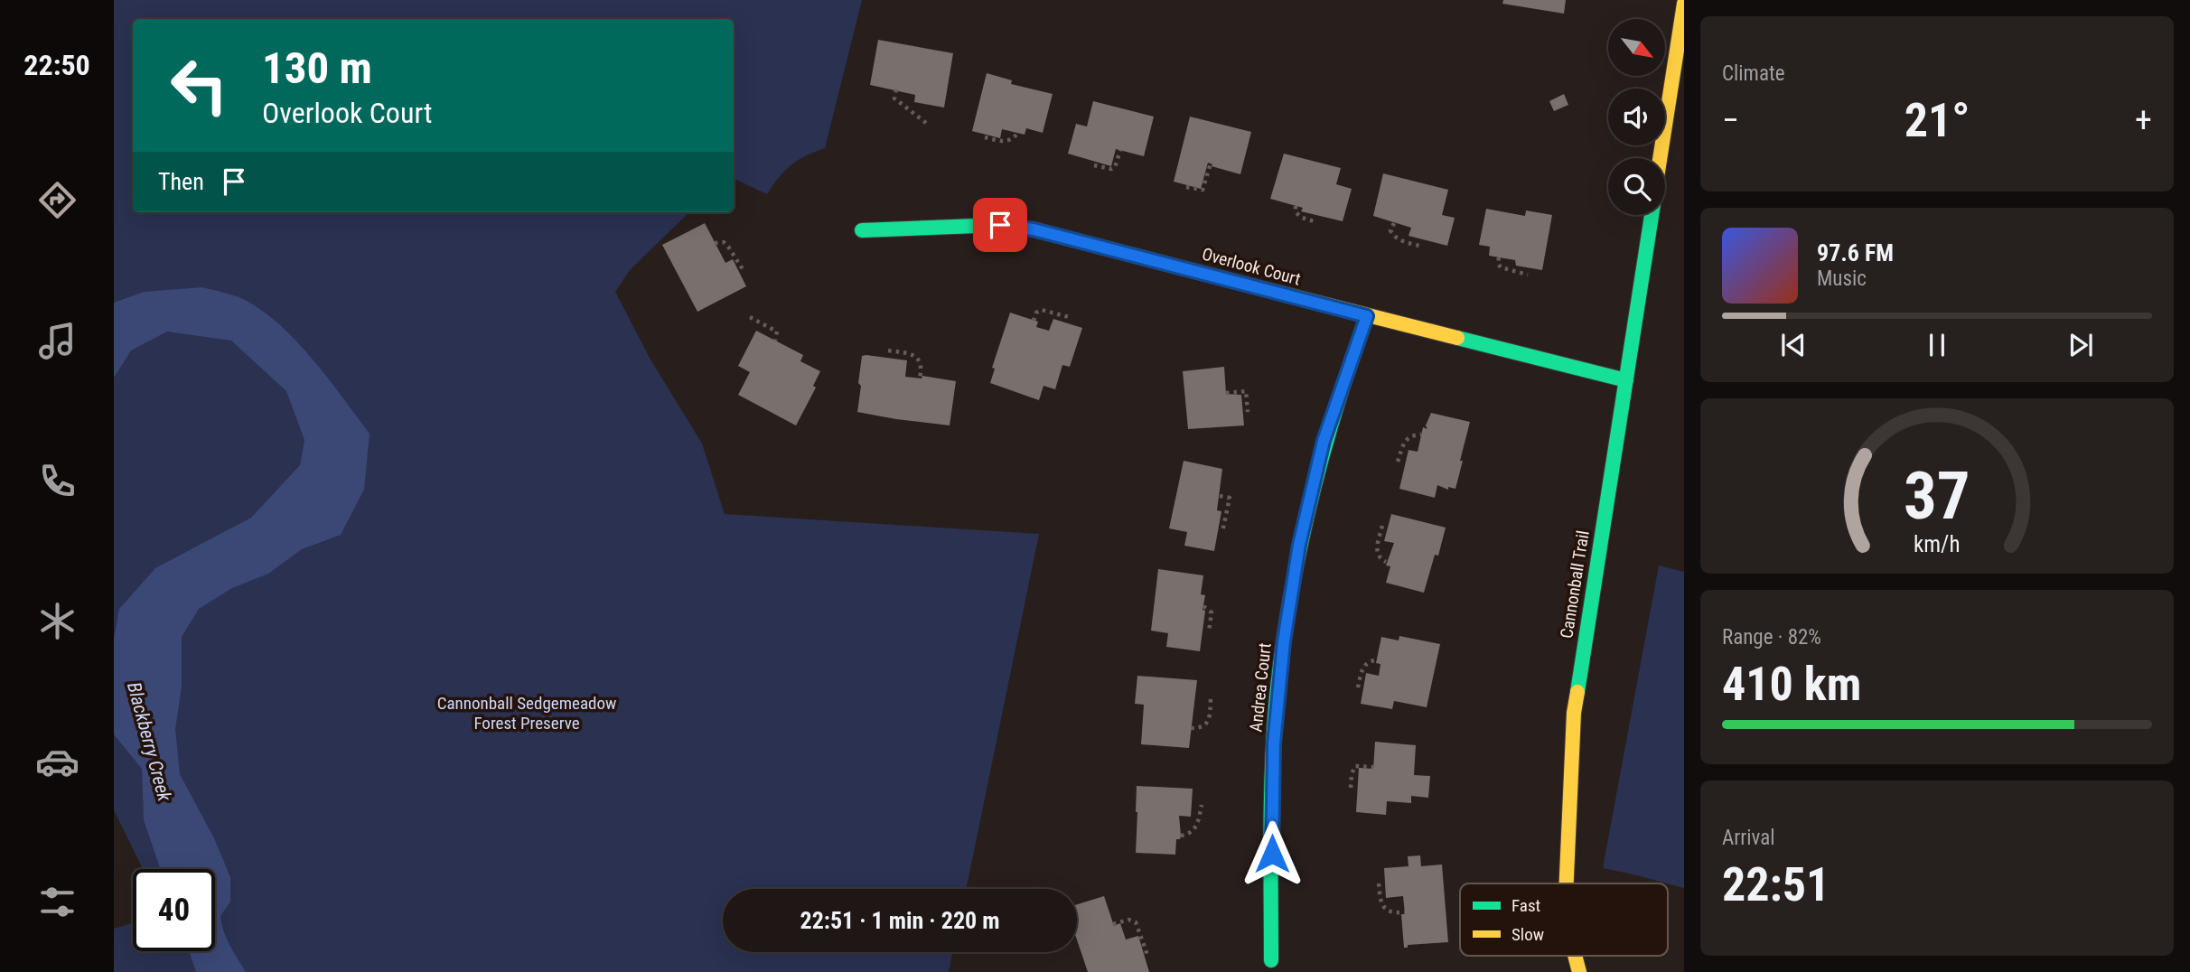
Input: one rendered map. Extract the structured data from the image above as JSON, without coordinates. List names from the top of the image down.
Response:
{
  "streets": {
    "street": ["Overlook Court", "Cannonball Trail", "Andrea Court"]
  },
  "crossings": [
    ["Overlook Court", "Cannonball Trail"],
    ["Overlook Court", "Andrea Court"]
  ],
  "water": ["Blackberry Creek"],
  "parks": ["Cannonball Sedgemeadow Forest Preserve"],
  "legend": ["Fast", "Slow"],
  "north": "bottom right",
  "page": {
    "tabs": "22:50",
    "tile": [
      "Climate",
      ["Range · 82%", "410 km"],
      ["Arrival", "22:51"]
    ],
    "turn": ["130 m", "Overlook Court"],
    "heat": ["−", "21°", "+"],
    "then": "Then",
    "song": ["97.6 FM", "Music"],
    "limit": "40",
    "trip": "22:51 · 1 min · 220 m",
    "gauge": ["37", "km/h"]
  }
}
